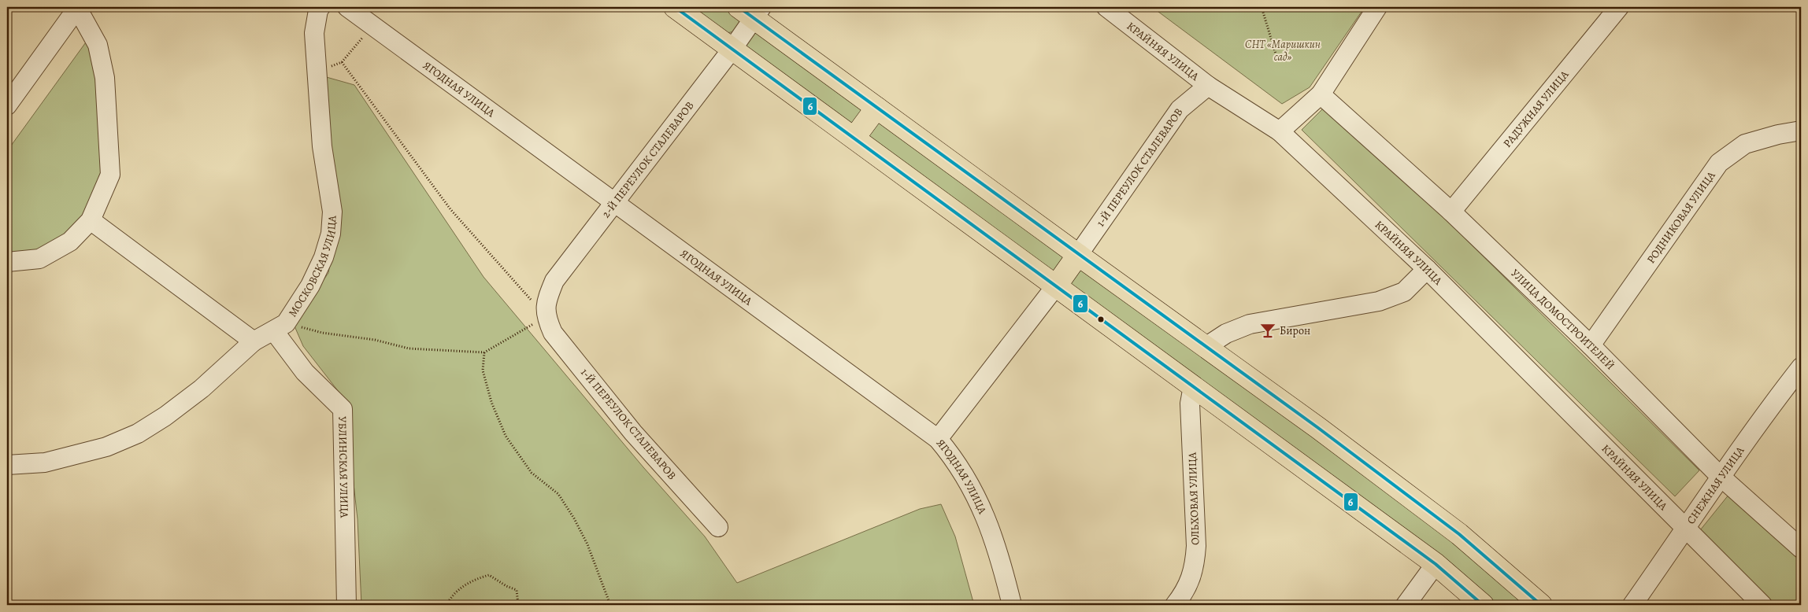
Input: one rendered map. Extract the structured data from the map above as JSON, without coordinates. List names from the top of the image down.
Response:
{
  "streets": {
    "street": [
      "КРАЙНЯЯ УЛИЦА",
      "ЯГОДНАЯ УЛИЦА",
      "РАДУЖНАЯ УЛИЦА",
      "2-Й ПЕРЕУЛОК СТАЛЕВАРОВ",
      "1-Й ПЕРЕУЛОК СТАЛЕВАРОВ",
      "РОДНИКОВАЯ УЛИЦА",
      "МОСКОВСКАЯ УЛИЦА",
      "УЛИЦА ДОМОСТРОИТЕЛЕЙ",
      "УБЛИНСКАЯ УЛИЦА",
      "СНЕЖНАЯ УЛИЦА",
      "ОЛЬХОВАЯ УЛИЦА"
    ]
  },
  "crossings": [
    ["КРАЙНЯЯ УЛИЦА", "1-Й ПЕРЕУЛОК СТАЛЕВАРОВ"],
    ["КРАЙНЯЯ УЛИЦА", "СНЕЖНАЯ УЛИЦА"],
    ["ЯГОДНАЯ УЛИЦА", "2-Й ПЕРЕУЛОК СТАЛЕВАРОВ"],
    ["РАДУЖНАЯ УЛИЦА", "УЛИЦА ДОМОСТРОИТЕЛЕЙ"],
    ["2-Й ПЕРЕУЛОК СТАЛЕВАРОВ", "1-Й ПЕРЕУЛОК СТАЛЕВАРОВ"],
    ["РОДНИКОВАЯ УЛИЦА", "УЛИЦА ДОМОСТРОИТЕЛЕЙ"],
    ["МОСКОВСКАЯ УЛИЦА", "УБЛИНСКАЯ УЛИЦА"],
    ["УЛИЦА ДОМОСТРОИТЕЛЕЙ", "СНЕЖНАЯ УЛИЦА"]
  ],
  "parks": ["СНТ «Маришкин сад»"],
  "places": {
    "bar": ["Бирон"]
  },
  "lines": ["transit line 6"]
}
